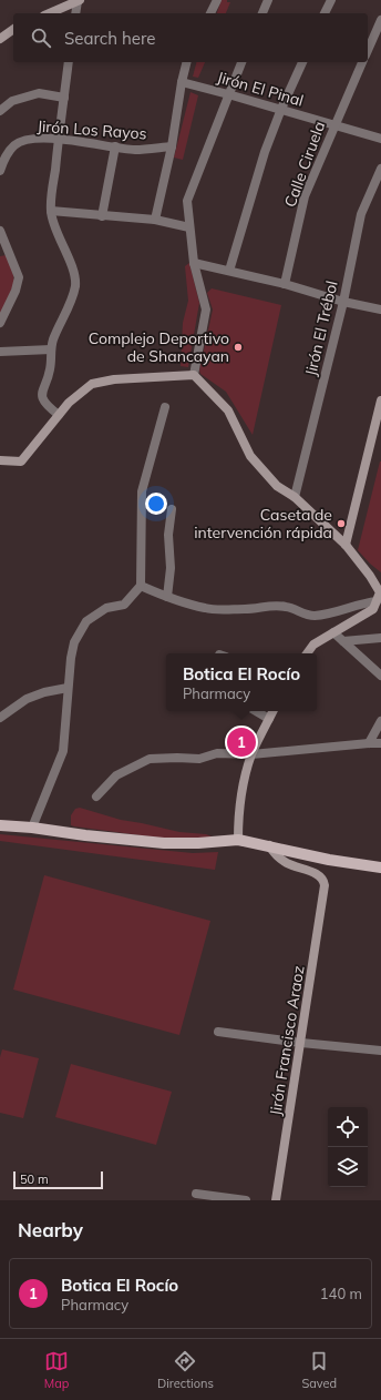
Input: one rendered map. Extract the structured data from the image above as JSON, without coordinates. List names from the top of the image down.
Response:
{
  "streets": {
    "main road": ["Jirón Francisco Araoz"],
    "street": [
      "Jirón El Pinal",
      "Jirón Los Rayos",
      "Calle Ciruela",
      "Jirón El Trébol"
    ]
  },
  "crossings": [
    ["Jirón El Pinal", "Calle Ciruela"]
  ],
  "places": ["Complejo Deportivo de Shancayan", "Caseta de intervención rápida"],
  "scale_bar": "50 m",
  "page": {
    "search": "Search here",
    "popup": ["Botica El Rocío", "Pharmacy"],
    "pins": "1",
    "scale": "50 m",
    "heading": "Nearby",
    "list": [
      {
        "mark": "1",
        "name": "Botica El Rocío",
        "note": "Pharmacy",
        "value": "140 m"
      }
    ],
    "nav": ["Map", "Directions", "Saved"]
  }
}
